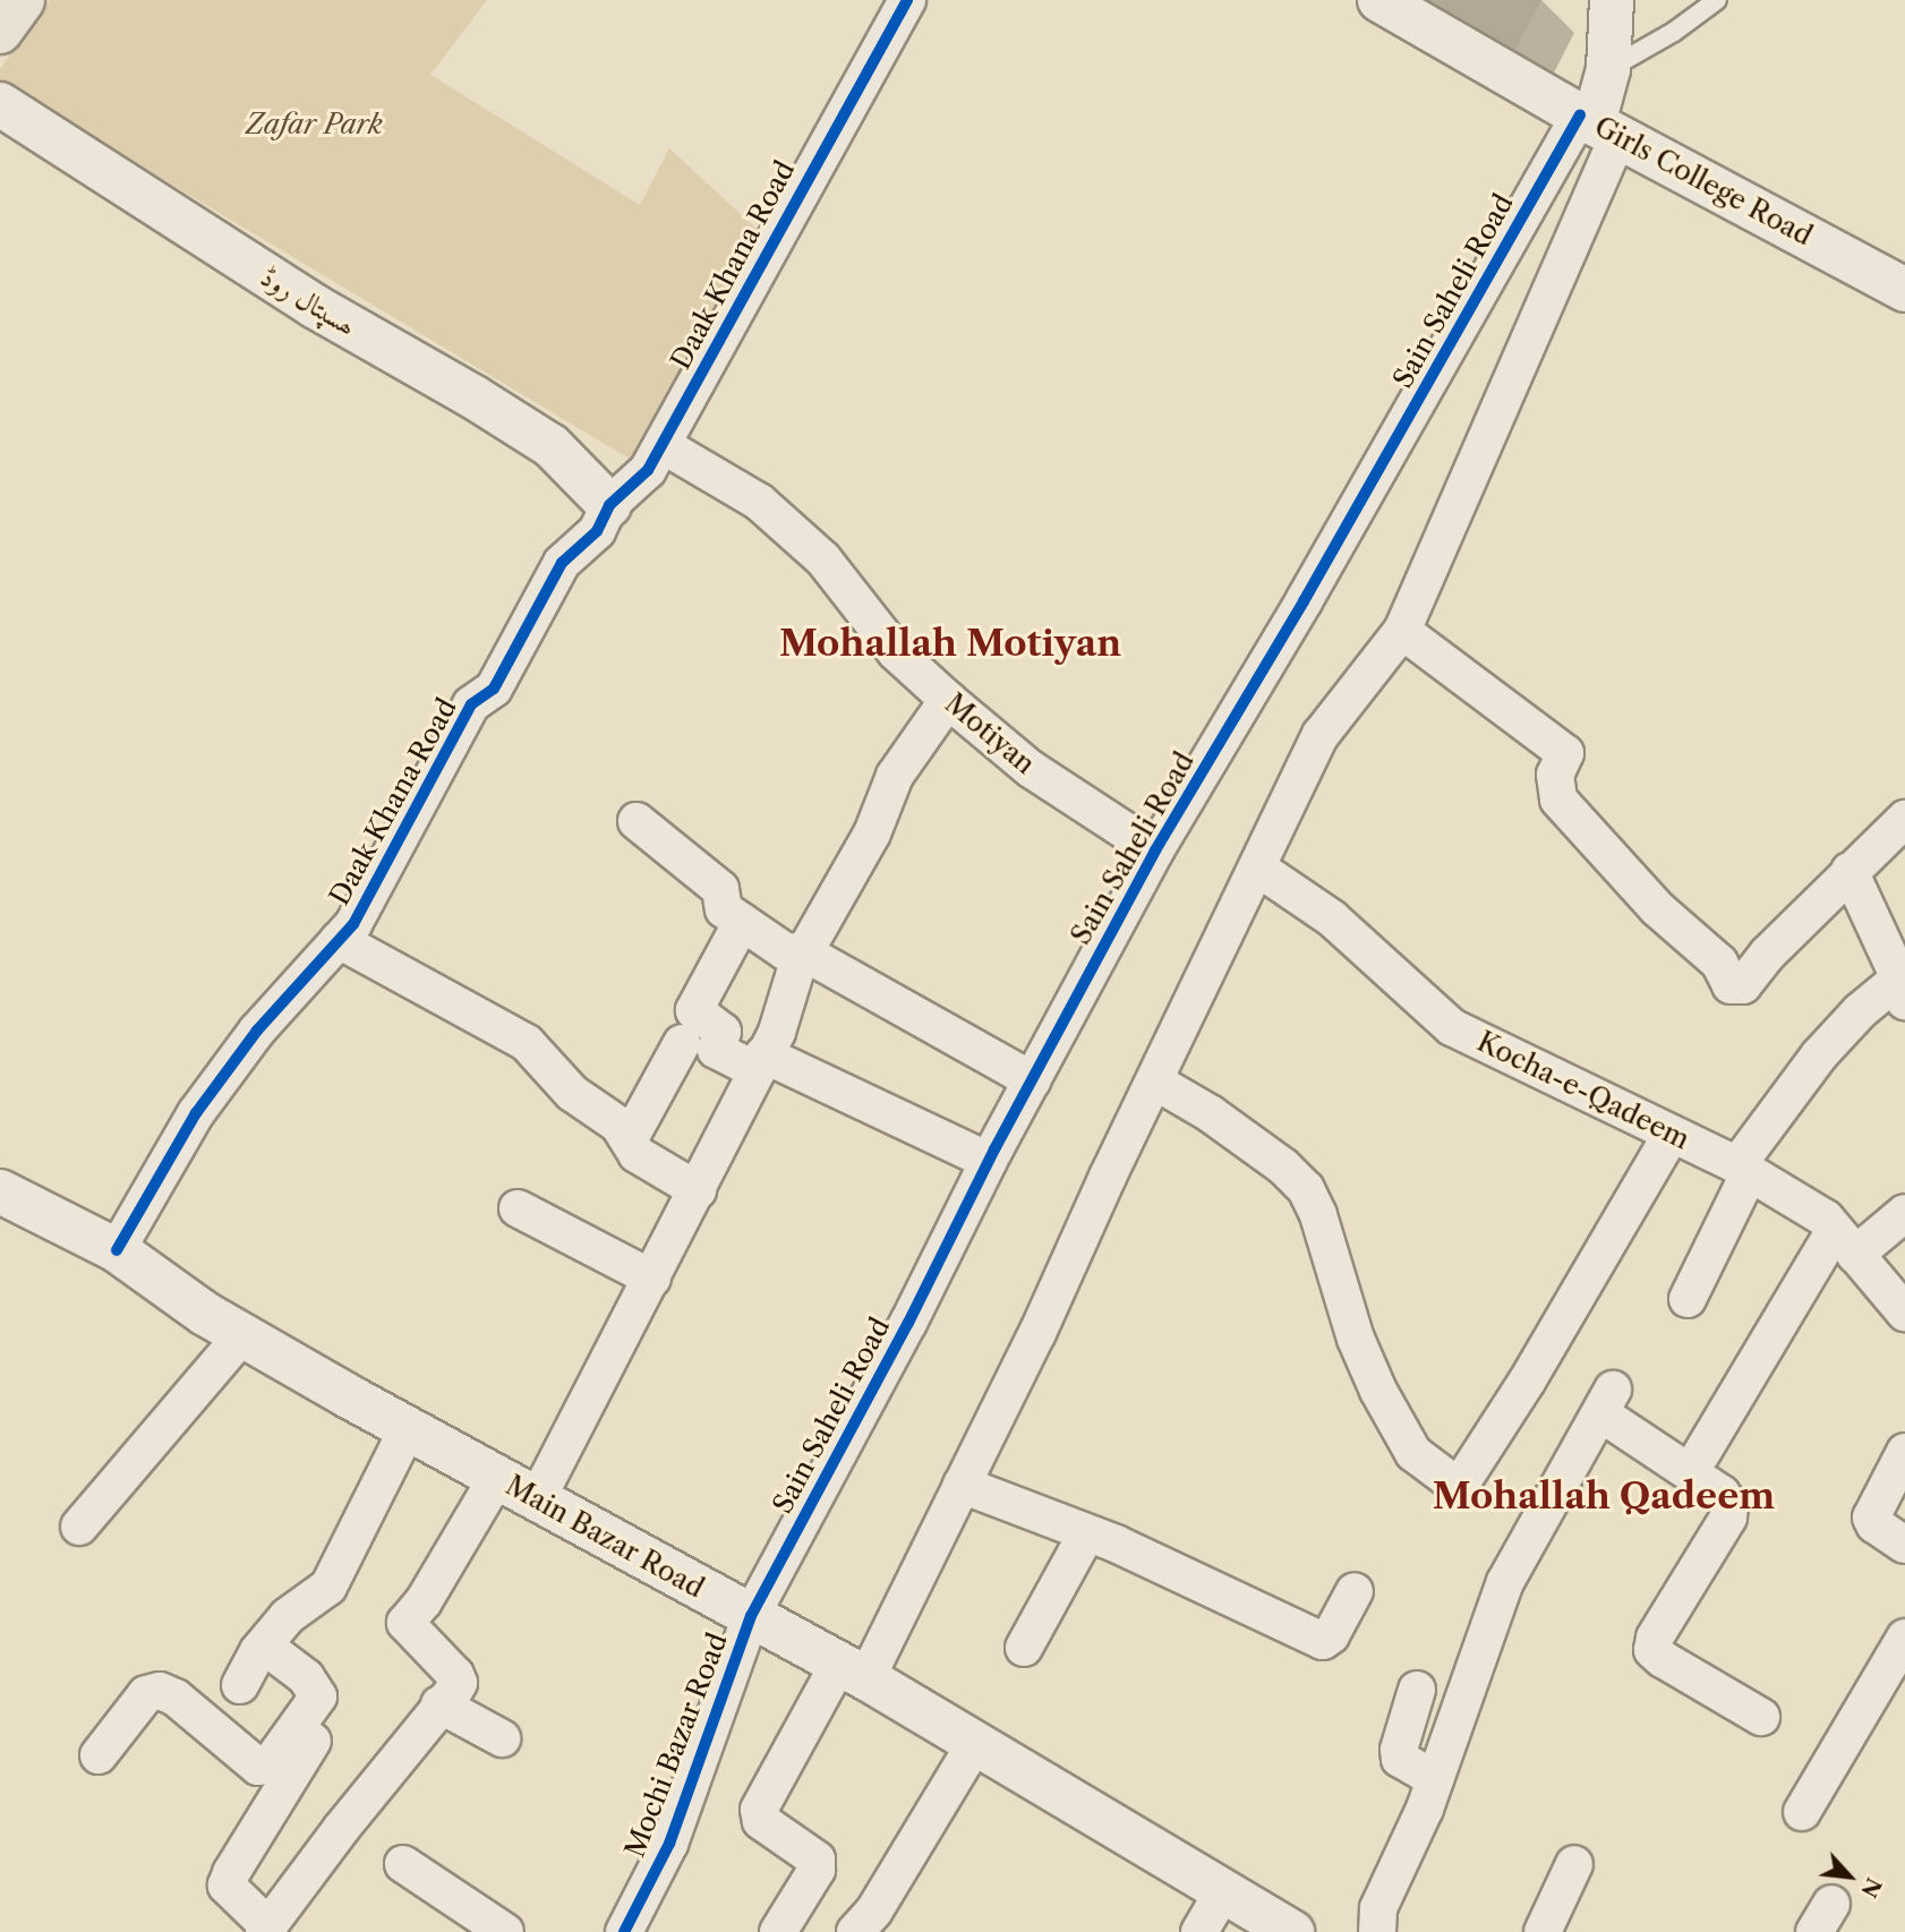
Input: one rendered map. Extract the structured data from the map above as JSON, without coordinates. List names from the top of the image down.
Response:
{
  "streets": {
    "main road": ["Girls College Road", "ھسپتال روڈ", "Main Bazar Road"],
    "street": [
      "Daak Khana Road",
      "Sain Saheli Road",
      "Motiyan",
      "Kocha-e-Qadeem",
      "Mochi Bazar Road"
    ]
  },
  "crossings": [
    ["Girls College Road", "Sain Saheli Road"],
    ["Daak Khana Road", "ھسپتال روڈ"],
    ["Daak Khana Road", "Motiyan"],
    ["Daak Khana Road", "Main Bazar Road"],
    ["Sain Saheli Road", "Motiyan"],
    ["Sain Saheli Road", "Main Bazar Road"],
    ["Sain Saheli Road", "Mochi Bazar Road"],
    ["Main Bazar Road", "Mochi Bazar Road"]
  ],
  "districts": ["Mohallah Motiyan", "Mohallah Qadeem"],
  "parks": ["Zafar Park"],
  "north": "bottom right"
}
